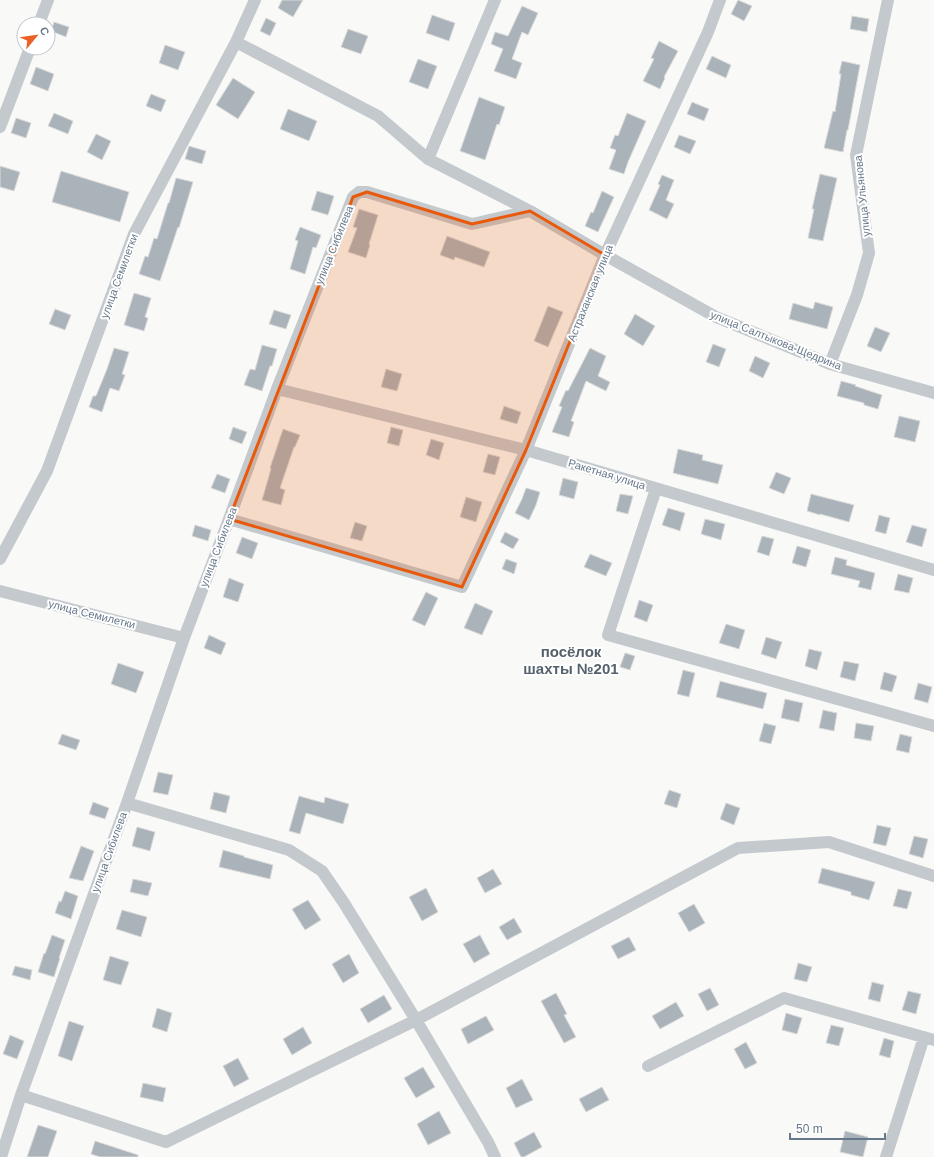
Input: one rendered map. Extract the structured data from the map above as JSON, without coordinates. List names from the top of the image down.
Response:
{
  "streets": {
    "street": [
      "улица Ульянова",
      "улица Сибилева",
      "улица Семилетки",
      "Астраханская улица",
      "улица Салтыкова-Щедрина",
      "Ракетная улица"
    ]
  },
  "crossings": [
    ["улица Ульянова", "улица Салтыкова-Щедрина"],
    ["улица Сибилева", "улица Семилетки"],
    ["улица Сибилева", "Астраханская улица"],
    ["улица Сибилева", "Ракетная улица"],
    ["Астраханская улица", "улица Салтыкова-Щедрина"],
    ["Астраханская улица", "Ракетная улица"]
  ],
  "districts": ["посёлок шахты №201"],
  "scale_bar": "50 m",
  "north": "top right"
}
